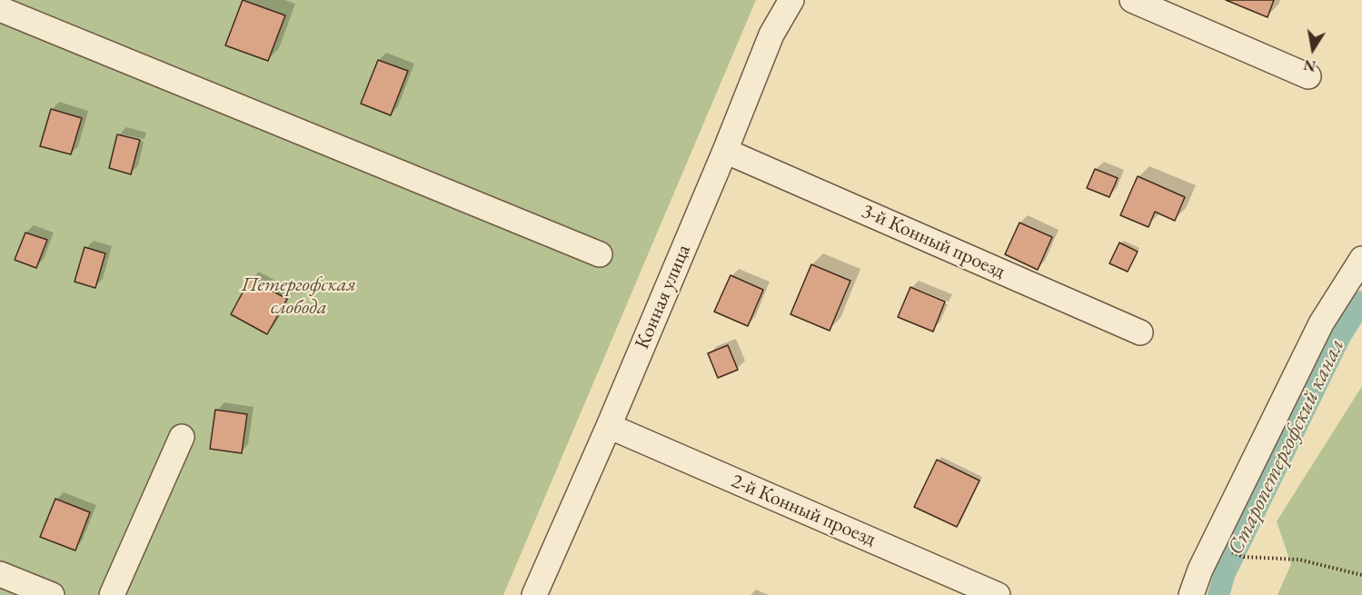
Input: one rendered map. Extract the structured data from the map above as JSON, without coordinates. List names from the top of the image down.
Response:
{
  "streets": {
    "street": ["3-й Конный проезд", "Конная улица", "2-й Конный проезд"]
  },
  "crossings": [
    ["3-й Конный проезд", "Конная улица"],
    ["Конная улица", "2-й Конный проезд"]
  ],
  "water": ["Старопетергофский канал"],
  "parks": ["Петергофская слобода"],
  "north": "bottom"
}
